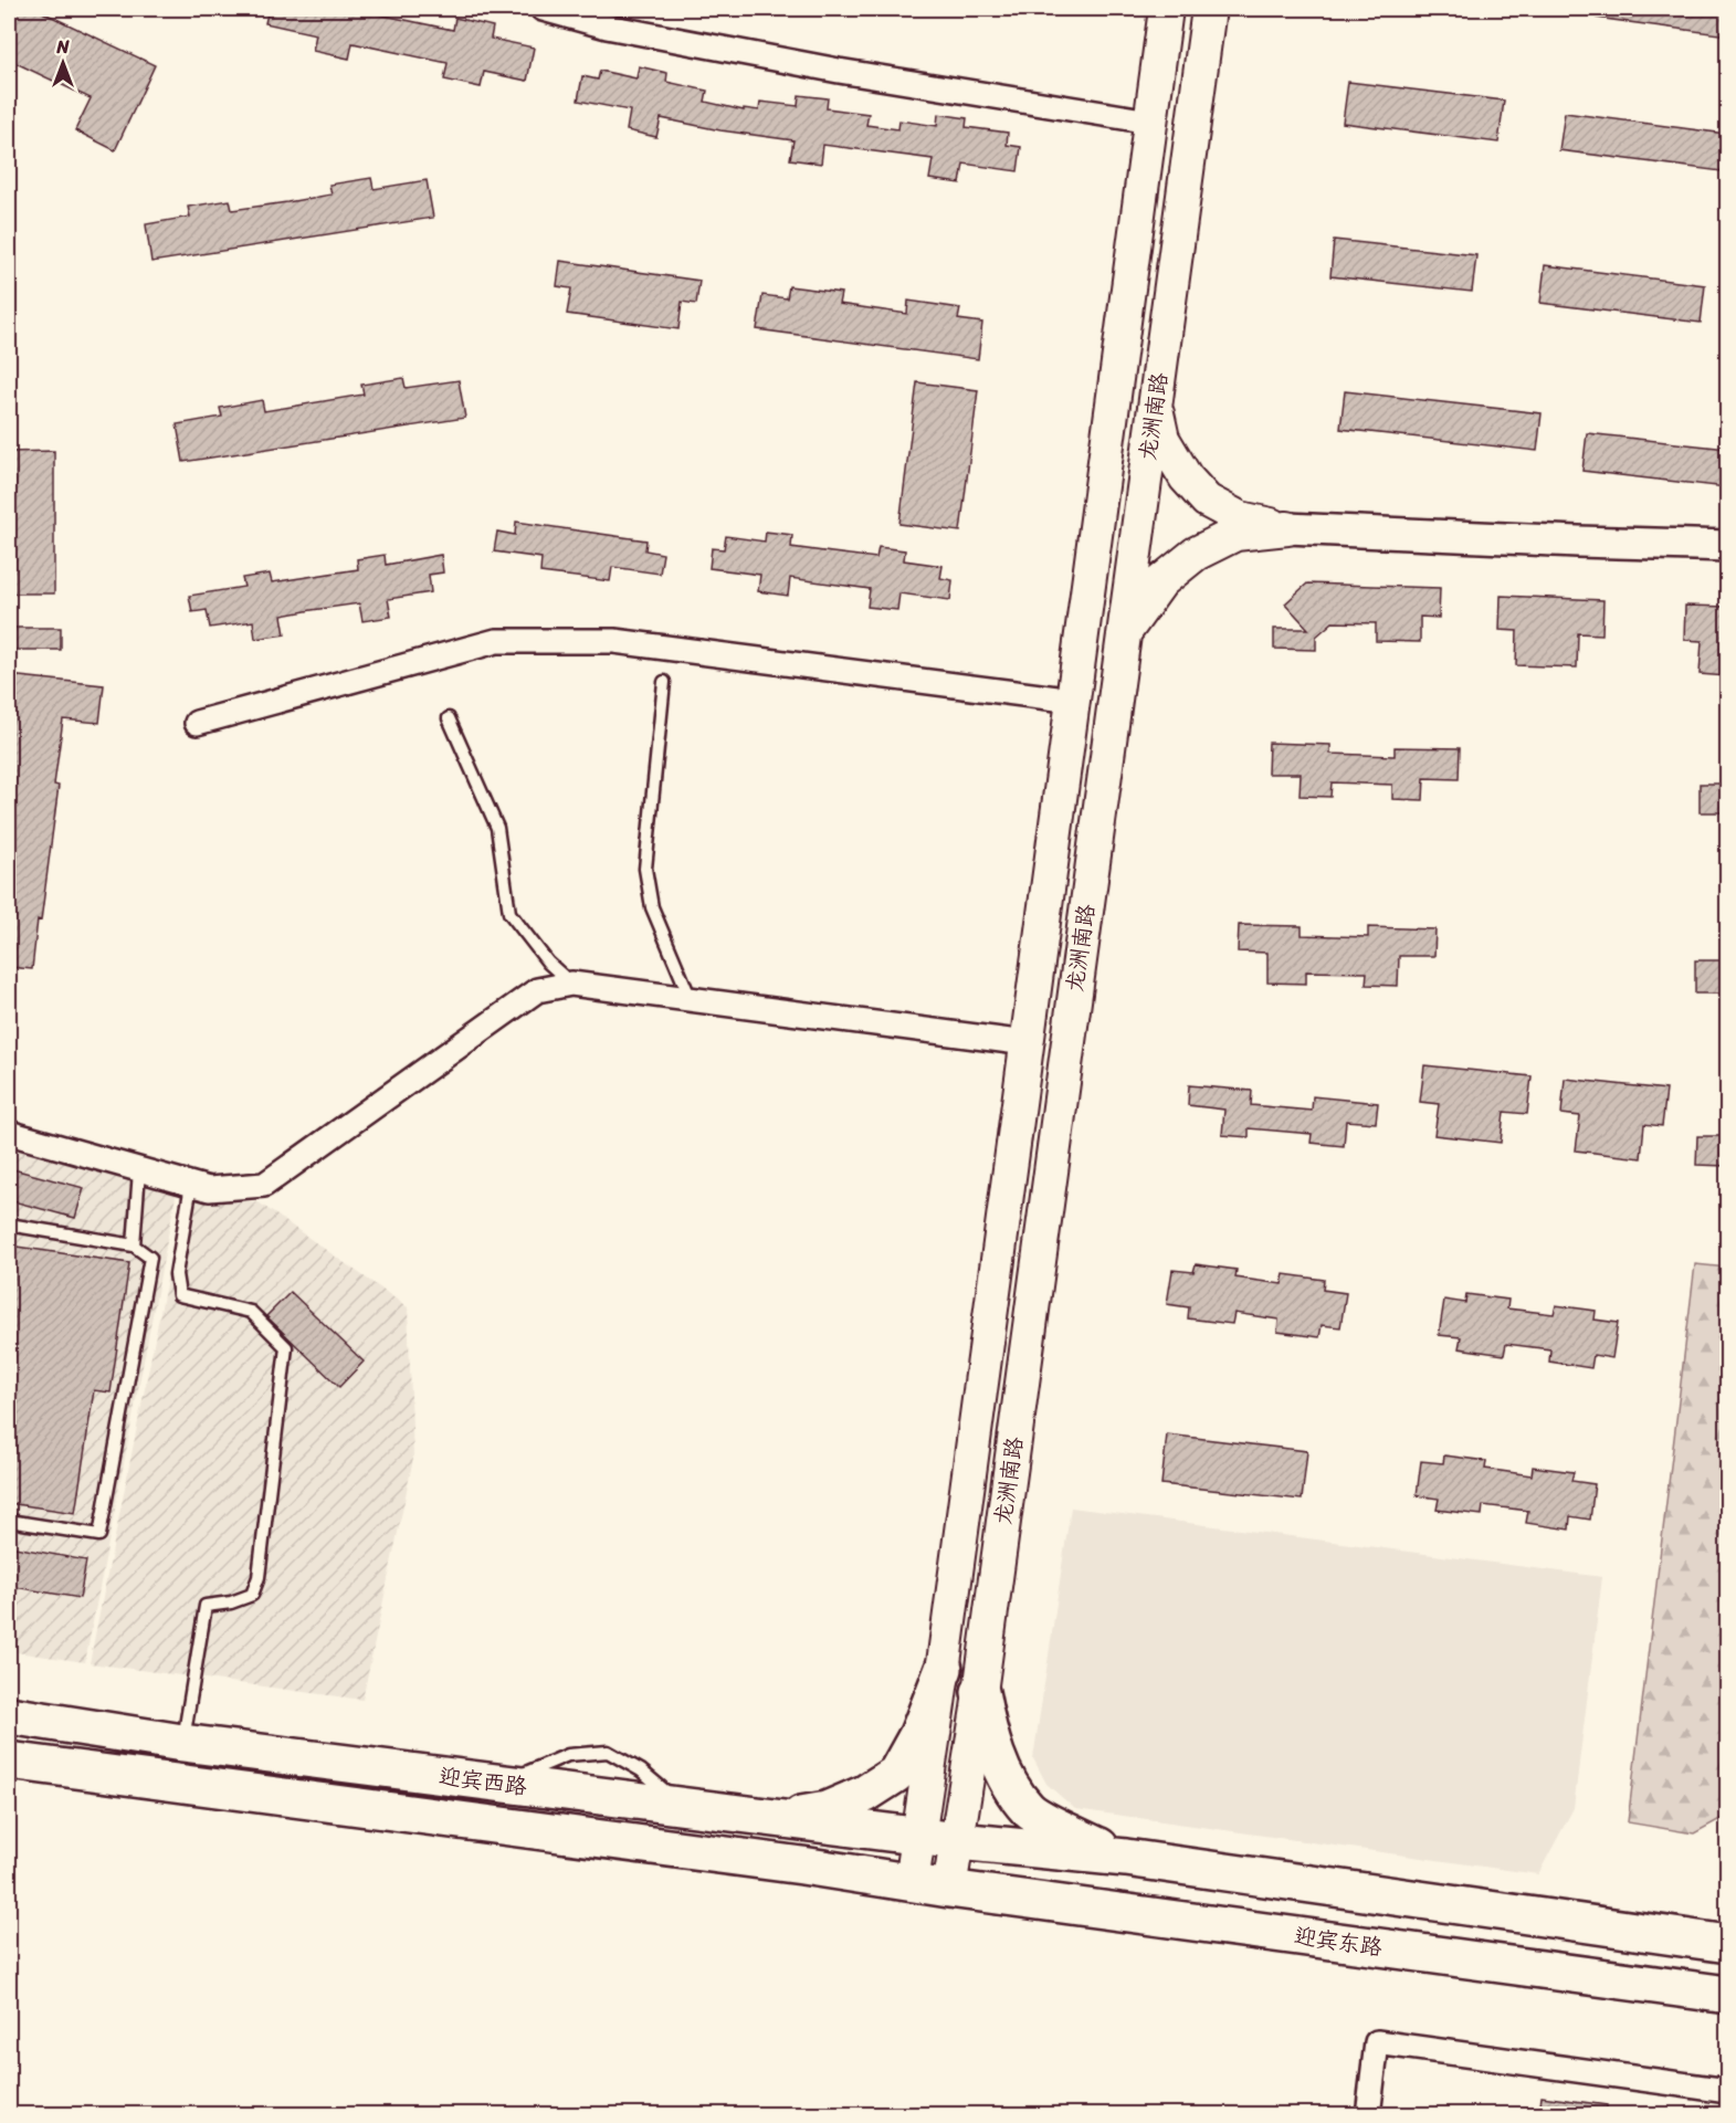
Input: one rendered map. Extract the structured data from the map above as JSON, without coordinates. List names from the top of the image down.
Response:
{
  "streets": {
    "highway": ["迎宾西路", "迎宾东路"],
    "main road": ["龙洲南路"]
  },
  "crossings": [
    ["龙洲南路", "迎宾西路"],
    ["龙洲南路", "迎宾东路"],
    ["迎宾西路", "迎宾东路"]
  ],
  "north": "top"
}
